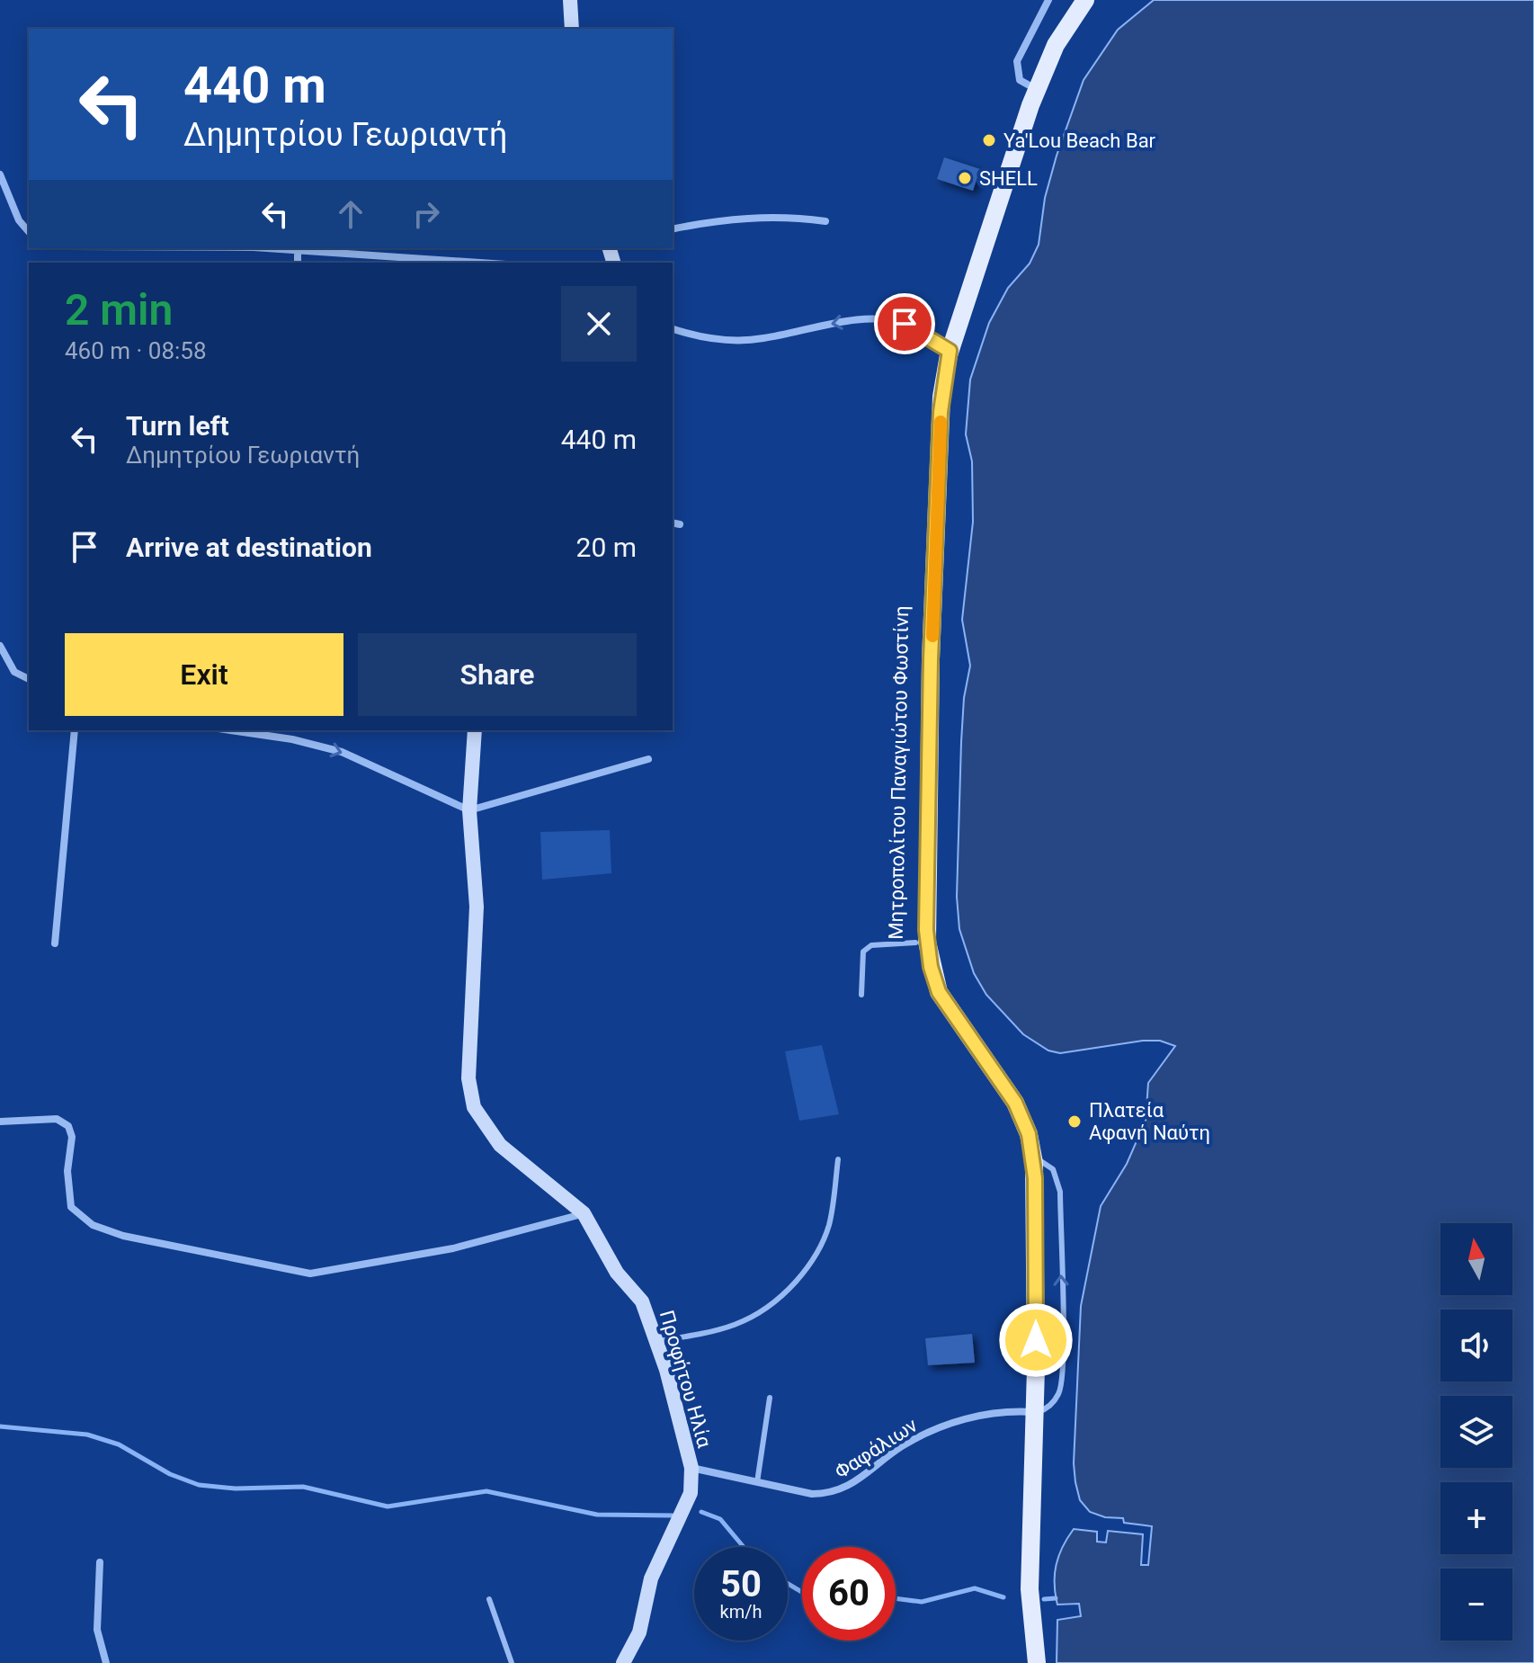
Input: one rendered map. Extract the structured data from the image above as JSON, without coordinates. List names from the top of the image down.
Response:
{
  "streets": {
    "main road": ["Μητροπολίτου Παναγιώτου Φωστίνη"],
    "street": ["Προφήτου Ηλία", "Φαφάλιων"]
  },
  "crossings": [
    ["Μητροπολίτου Παναγιώτου Φωστίνη", "Φαφάλιων"],
    ["Προφήτου Ηλία", "Φαφάλιων"]
  ],
  "places": ["Ya'Lou Beach Bar", "SHELL", "Πλατεία Αφανή Ναύτη"],
  "north": "top",
  "page": {
    "turn": ["440 m", "Δημητρίου Γεωριαντή"],
    "heading": ["2 min", "460 m · 08:58"],
    "list": [
      {
        "name": "Turn left",
        "note": "Δημητρίου Γεωριαντή",
        "value": "440 m"
      },
      {
        "name": "Arrive at destination",
        "value": "20 m"
      }
    ],
    "buttons": ["Exit", "Share"],
    "map_buttons": ["+", "−"],
    "speed": "50 km/h",
    "limit": "60"
  }
}
